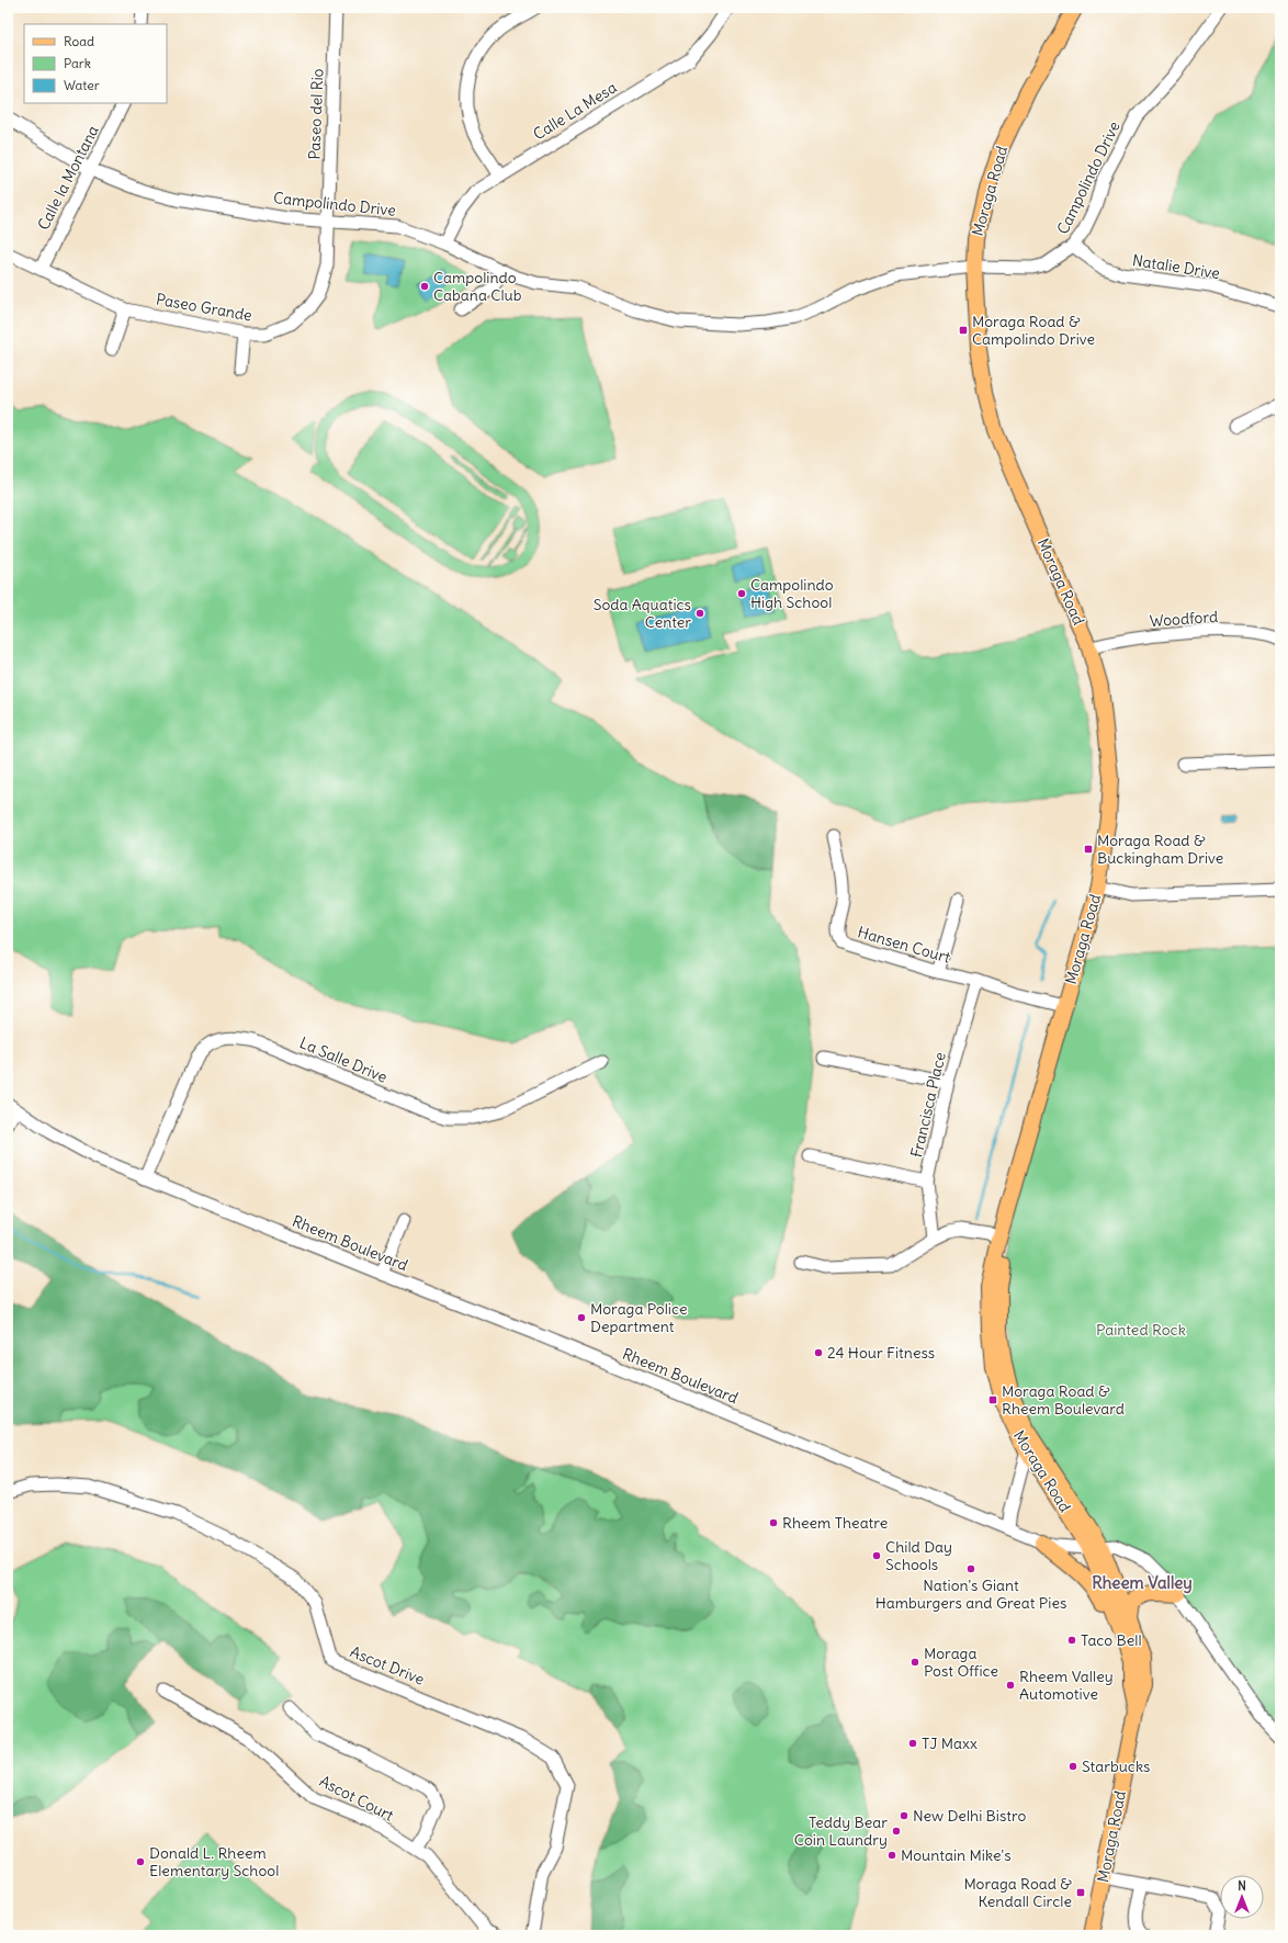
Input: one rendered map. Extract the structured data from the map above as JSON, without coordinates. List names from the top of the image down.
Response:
{
  "streets": {
    "main road": ["Moraga Road"],
    "street": [
      "Calle La Mesa",
      "Paseo del Rio",
      "Calle la Montana",
      "Campolindo Drive",
      "Natalie Drive",
      "Paseo Grande",
      "Woodford",
      "Hansen Court",
      "La Salle Drive",
      "Francisca Place",
      "Rheem Boulevard",
      "Ascot Drive",
      "Ascot Court"
    ]
  },
  "crossings": [
    ["Calle La Mesa", "Campolindo Drive"],
    ["Paseo del Rio", "Campolindo Drive"],
    ["Paseo del Rio", "Paseo Grande"],
    ["Calle la Montana", "Campolindo Drive"],
    ["Calle la Montana", "Paseo Grande"],
    ["Campolindo Drive", "Moraga Road"],
    ["Campolindo Drive", "Natalie Drive"],
    ["Campolindo Drive", "Paseo Grande"],
    ["Moraga Road", "Woodford"],
    ["Moraga Road", "Hansen Court"],
    ["Moraga Road", "Rheem Boulevard"],
    ["Hansen Court", "Francisca Place"],
    ["La Salle Drive", "Rheem Boulevard"]
  ],
  "districts": ["Rheem Valley"],
  "parks": ["Painted Rock"],
  "places": {
    "other": [
      "Campolindo Cabana Club",
      "Campolindo High School",
      "Soda Aquatics Center",
      "Moraga Police Department",
      "24 Hour Fitness",
      "Rheem Theatre",
      "Child Day Schools",
      "Nation's Giant Hamburgers and Great Pies",
      "Taco Bell",
      "Moraga Post Office",
      "Rheem Valley Automotive",
      "TJ Maxx",
      "Starbucks",
      "New Delhi Bistro",
      "Teddy Bear Coin Laundry",
      "Mountain Mike's",
      "Donald L. Rheem Elementary School"
    ],
    "transit": [
      "Moraga Road & Campolindo Drive",
      "Moraga Road & Buckingham Drive",
      "Moraga Road & Rheem Boulevard",
      "Moraga Road & Kendall Circle"
    ]
  },
  "legend": ["Road", "Park", "Water"],
  "north": "top"
}
